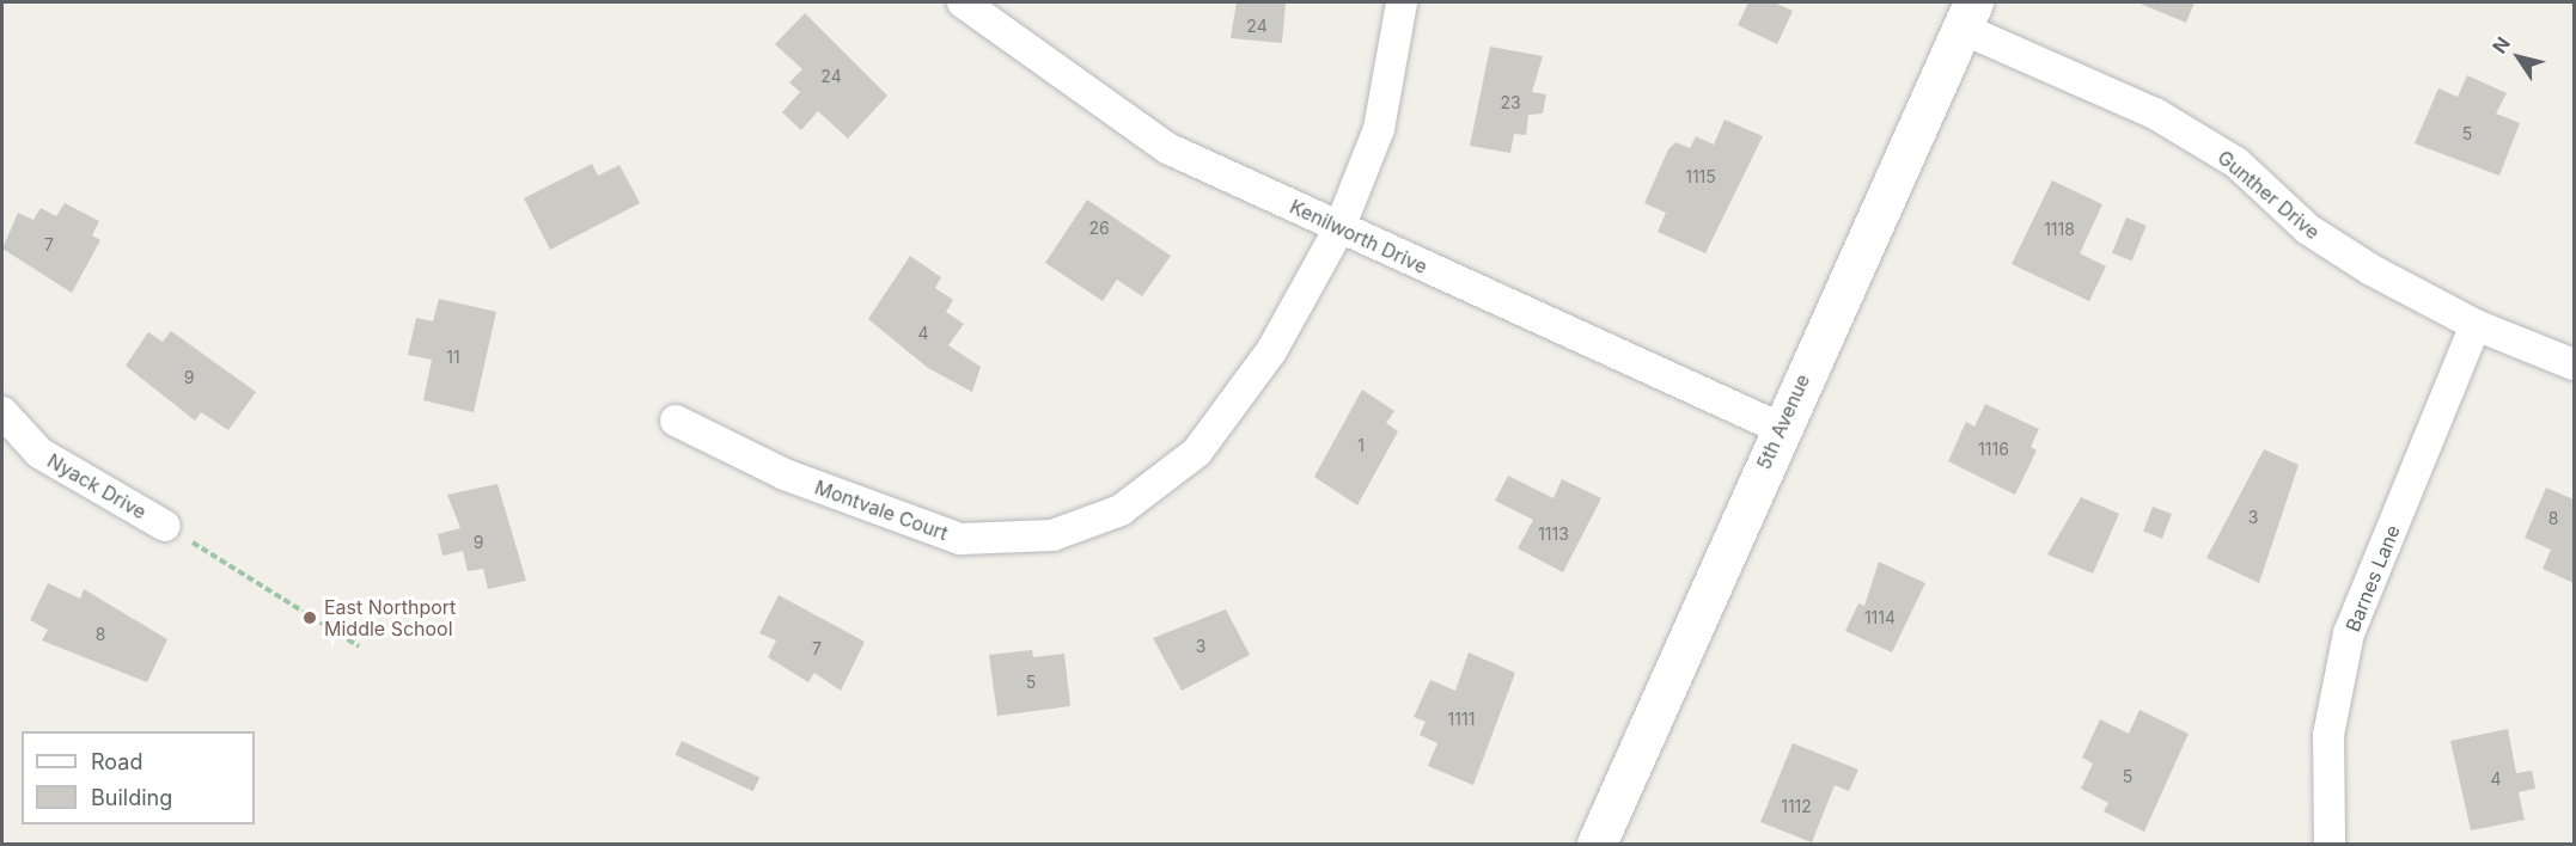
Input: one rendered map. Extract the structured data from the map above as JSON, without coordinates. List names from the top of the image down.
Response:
{
  "streets": {
    "street": [
      "Gunther Drive",
      "Kenilworth Drive",
      "5th Avenue",
      "Nyack Drive",
      "Montvale Court",
      "Barnes Lane"
    ]
  },
  "crossings": [
    ["Gunther Drive", "5th Avenue"],
    ["Gunther Drive", "Barnes Lane"],
    ["Kenilworth Drive", "5th Avenue"],
    ["Kenilworth Drive", "Montvale Court"]
  ],
  "places": ["East Northport Middle School"],
  "house_numbers": [
    "24",
    "24",
    "23",
    "5",
    "1115",
    "26",
    "1118",
    "7",
    "4",
    "11",
    "9",
    "1",
    "1116",
    "3",
    "8",
    "1113",
    "9",
    "1114",
    "8",
    "3",
    "7",
    "5",
    "1111",
    "5",
    "4",
    "1112"
  ],
  "legend": ["Road", "Building"],
  "north": "top left"
}
